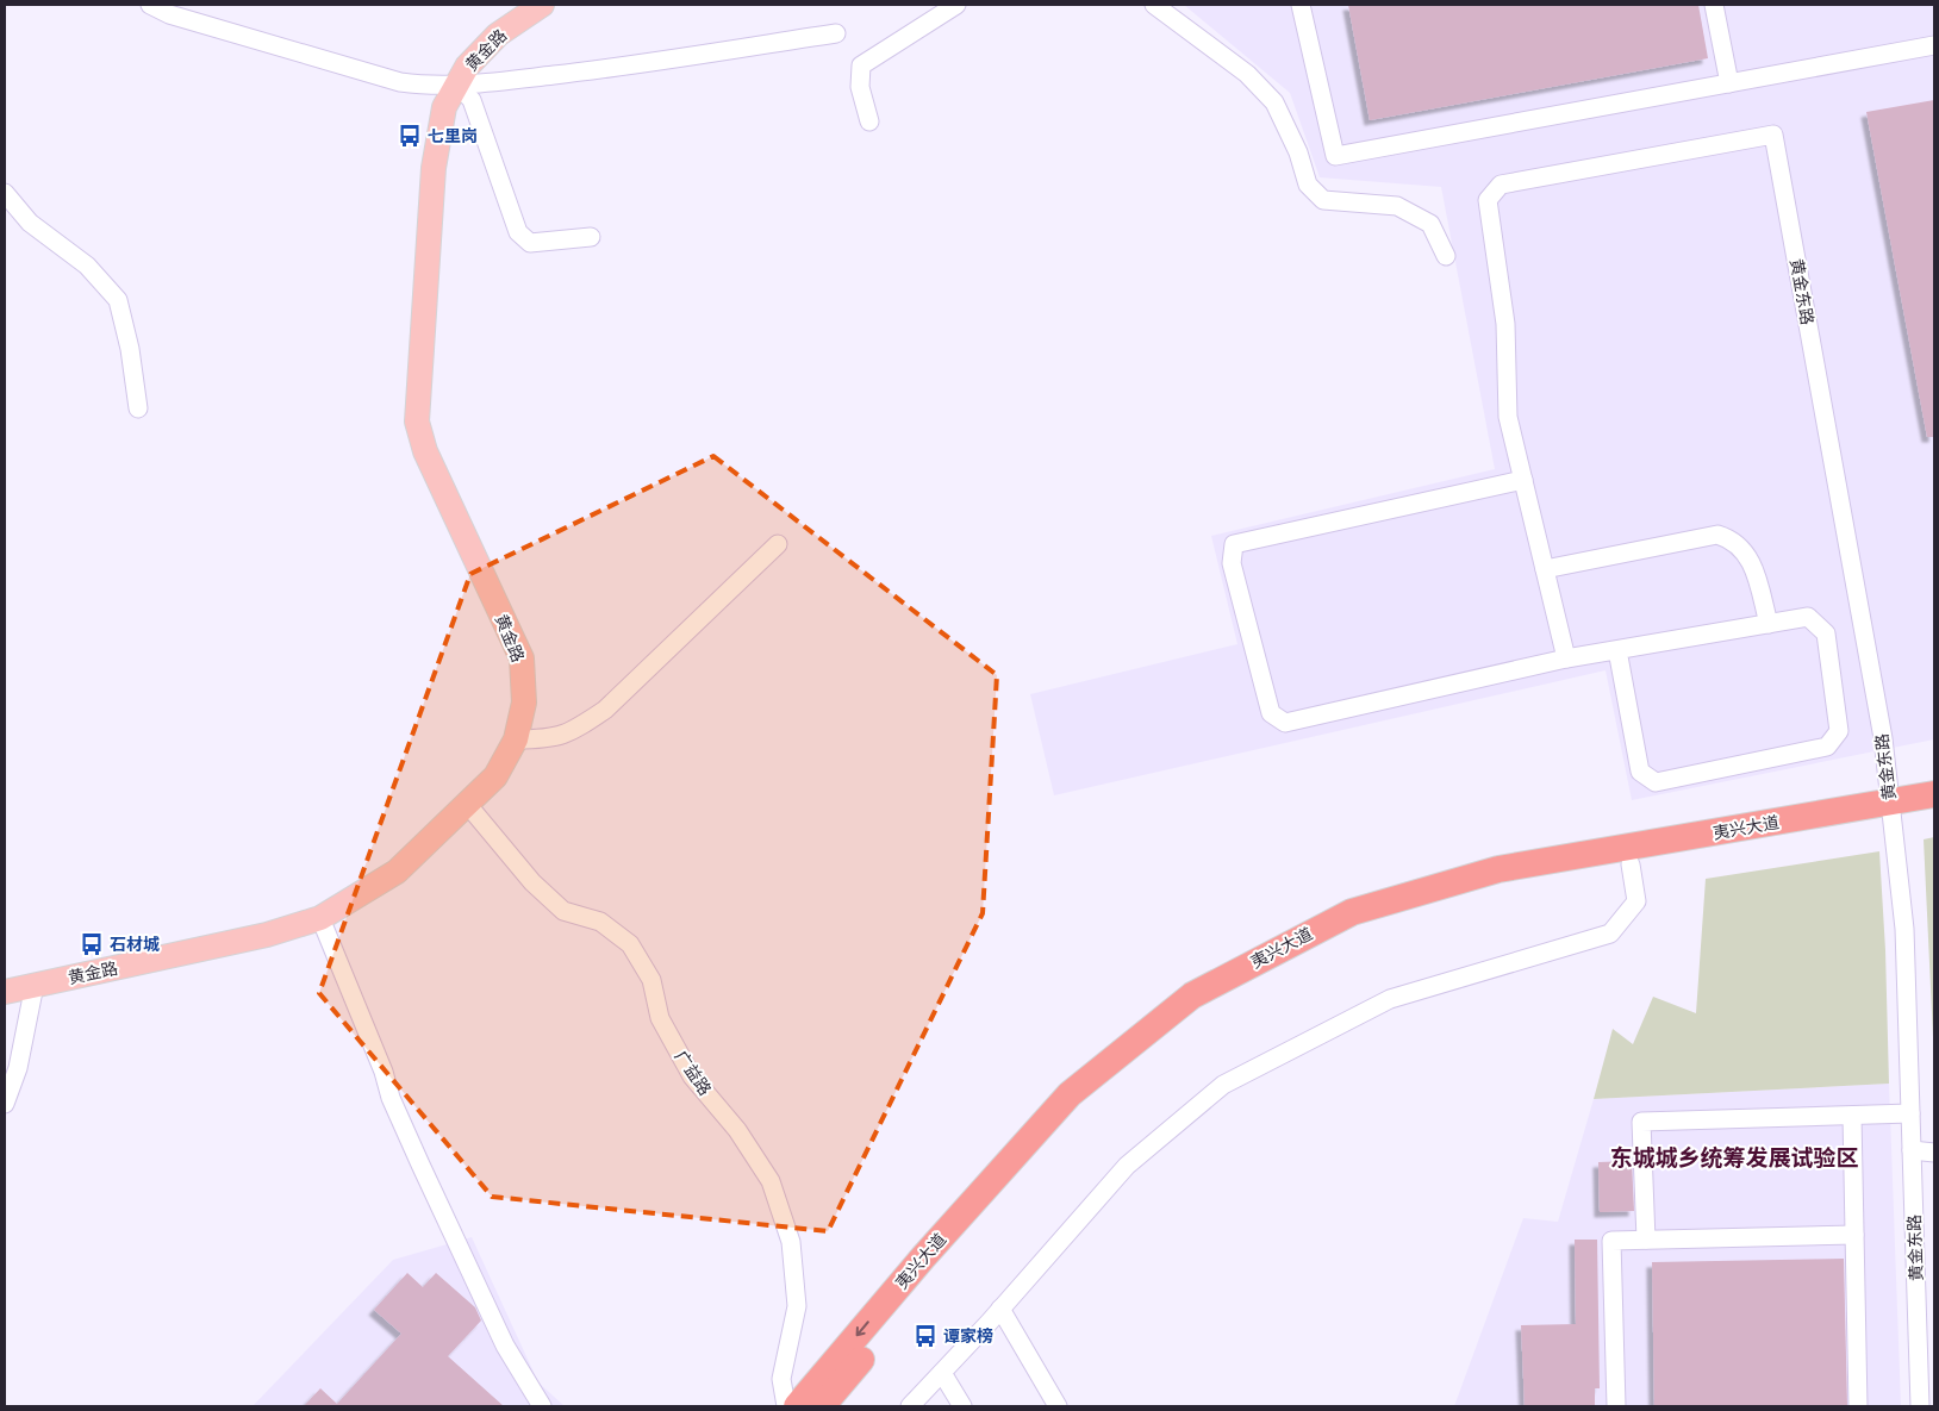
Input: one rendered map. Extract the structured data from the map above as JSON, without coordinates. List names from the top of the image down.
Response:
{
  "streets": {
    "highway": ["夷兴大道"],
    "main road": ["黄金路"],
    "street": ["黄金东路", "广益路"]
  },
  "crossings": [
    ["黄金路", "广益路"],
    ["黄金东路", "夷兴大道"]
  ],
  "districts": ["东城城乡统筹发展试验区"],
  "places": {
    "bus stop": ["七里岗", "石材城", "谭家榜"]
  }
}
